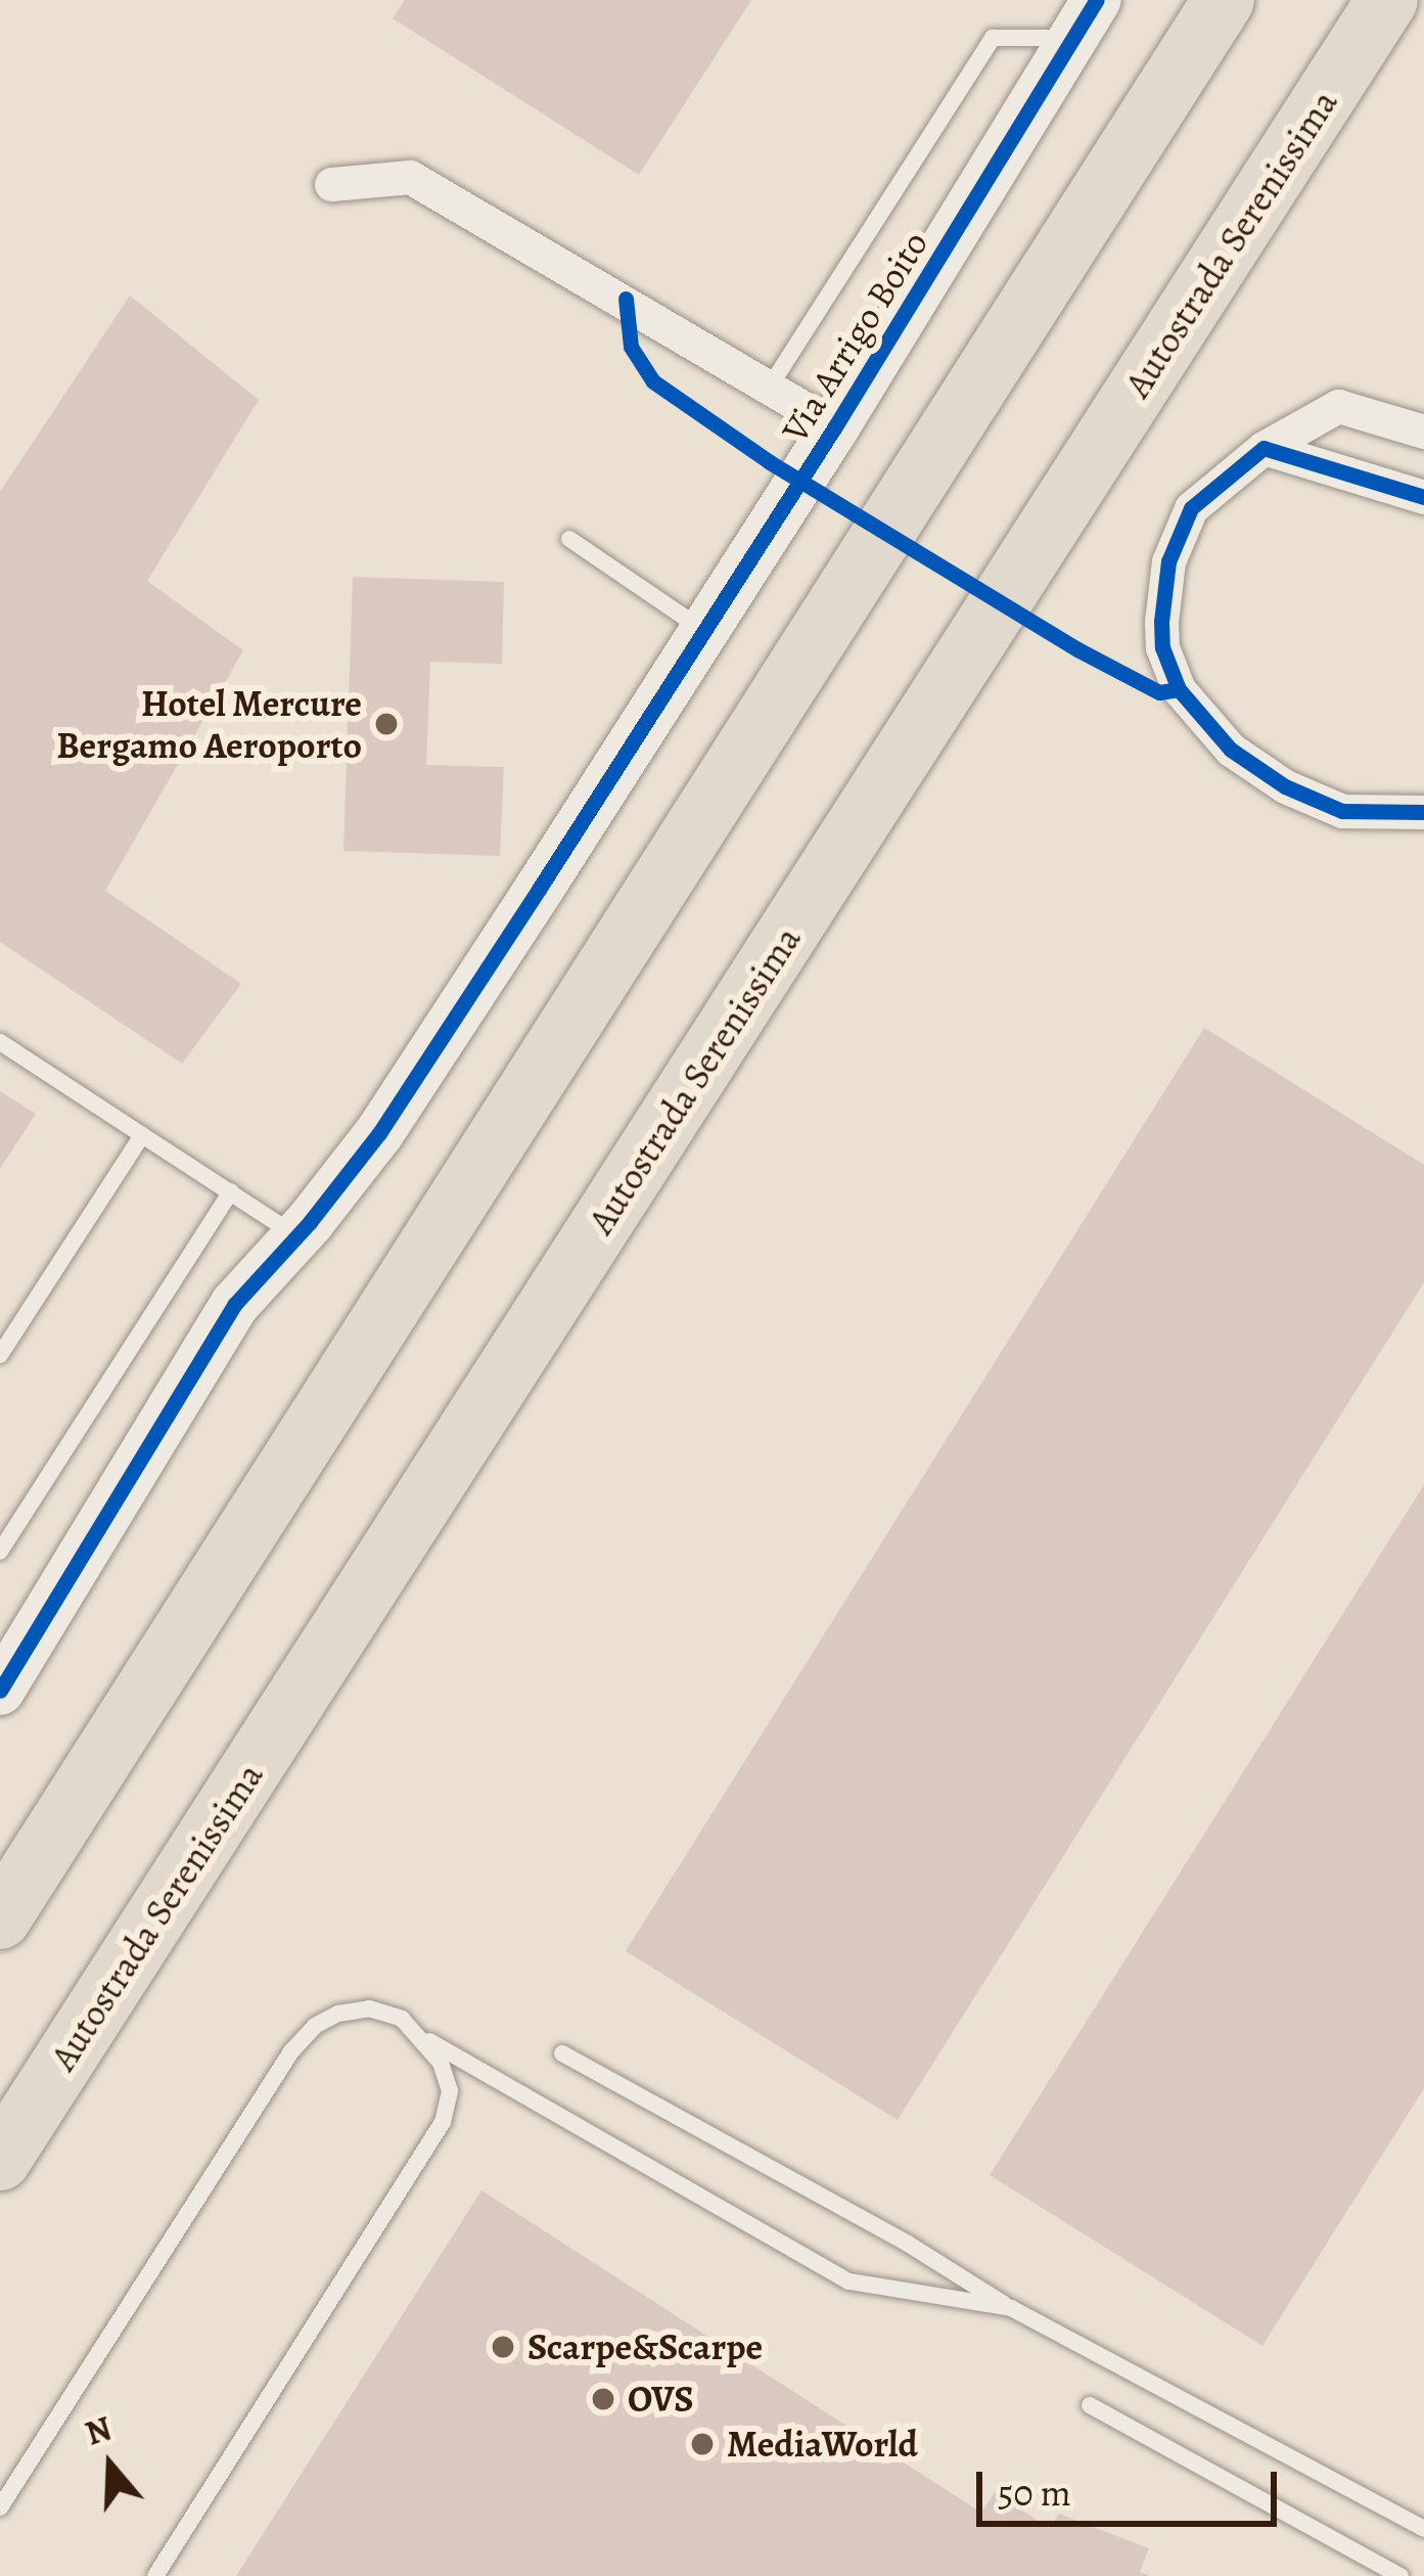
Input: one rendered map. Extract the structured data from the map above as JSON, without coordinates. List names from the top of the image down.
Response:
{
  "streets": {
    "highway": ["Autostrada Serenissima"],
    "street": ["Via Arrigo Boito"]
  },
  "places": [
    "Hotel Mercure Bergamo Aeroporto",
    "Scarpe&Scarpe",
    "OVS",
    "MediaWorld"
  ],
  "scale_bar": "50 m",
  "north": "top"
}
